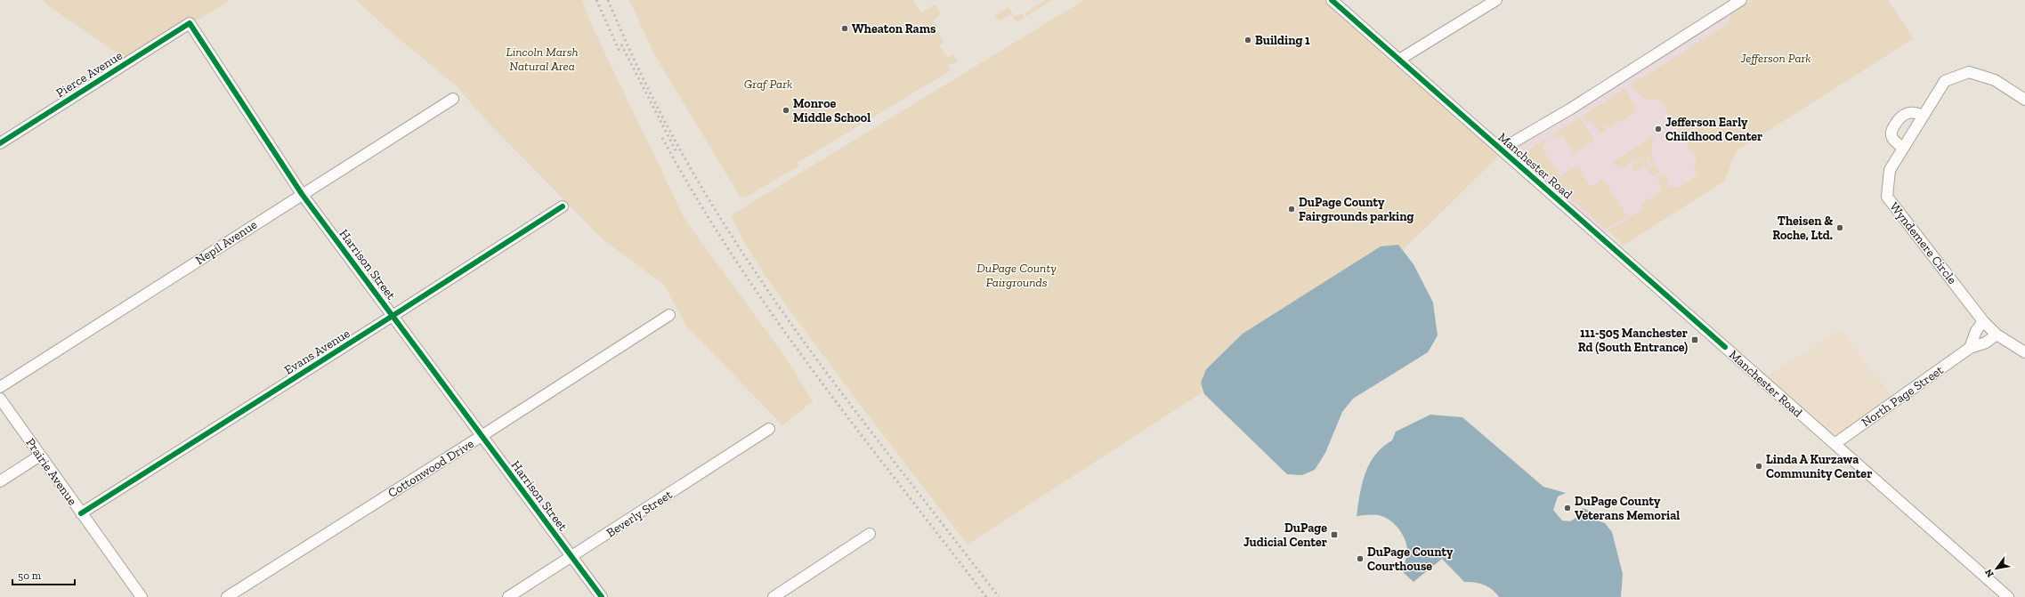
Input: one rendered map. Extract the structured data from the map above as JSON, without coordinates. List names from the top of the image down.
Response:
{
  "streets": {
    "street": [
      "Pierce Avenue",
      "Manchester Road",
      "Nepil Avenue",
      "Wyndemere Circle",
      "Harrison Street",
      "Evans Avenue",
      "North Page Street",
      "Cottonwood Drive",
      "Prairie Avenue",
      "Beverly Street"
    ]
  },
  "crossings": [
    ["Pierce Avenue", "Harrison Street"],
    ["Manchester Road", "North Page Street"],
    ["Nepil Avenue", "Harrison Street"],
    ["Wyndemere Circle", "North Page Street"],
    ["Harrison Street", "Evans Avenue"],
    ["Harrison Street", "Cottonwood Drive"],
    ["Harrison Street", "Beverly Street"],
    ["Evans Avenue", "Prairie Avenue"]
  ],
  "parks": [
    "Lincoln Marsh Natural Area",
    "Jefferson Park",
    "Graf Park",
    "DuPage County Fairgrounds"
  ],
  "places": {
    "other": [
      "Wheaton Rams",
      "Building 1",
      "Monroe Middle School",
      "Jefferson Early Childhood Center",
      "DuPage County Fairgrounds parking",
      "Theisen & Roche, Ltd.",
      "Linda A Kurzawa Community Center",
      "DuPage County Veterans Memorial",
      "DuPage County Courthouse"
    ],
    "transit": ["111-505 Manchester Rd (South Entrance)", "DuPage Judicial Center"]
  },
  "scale_bar": "50 m",
  "north": "bottom left"
}
